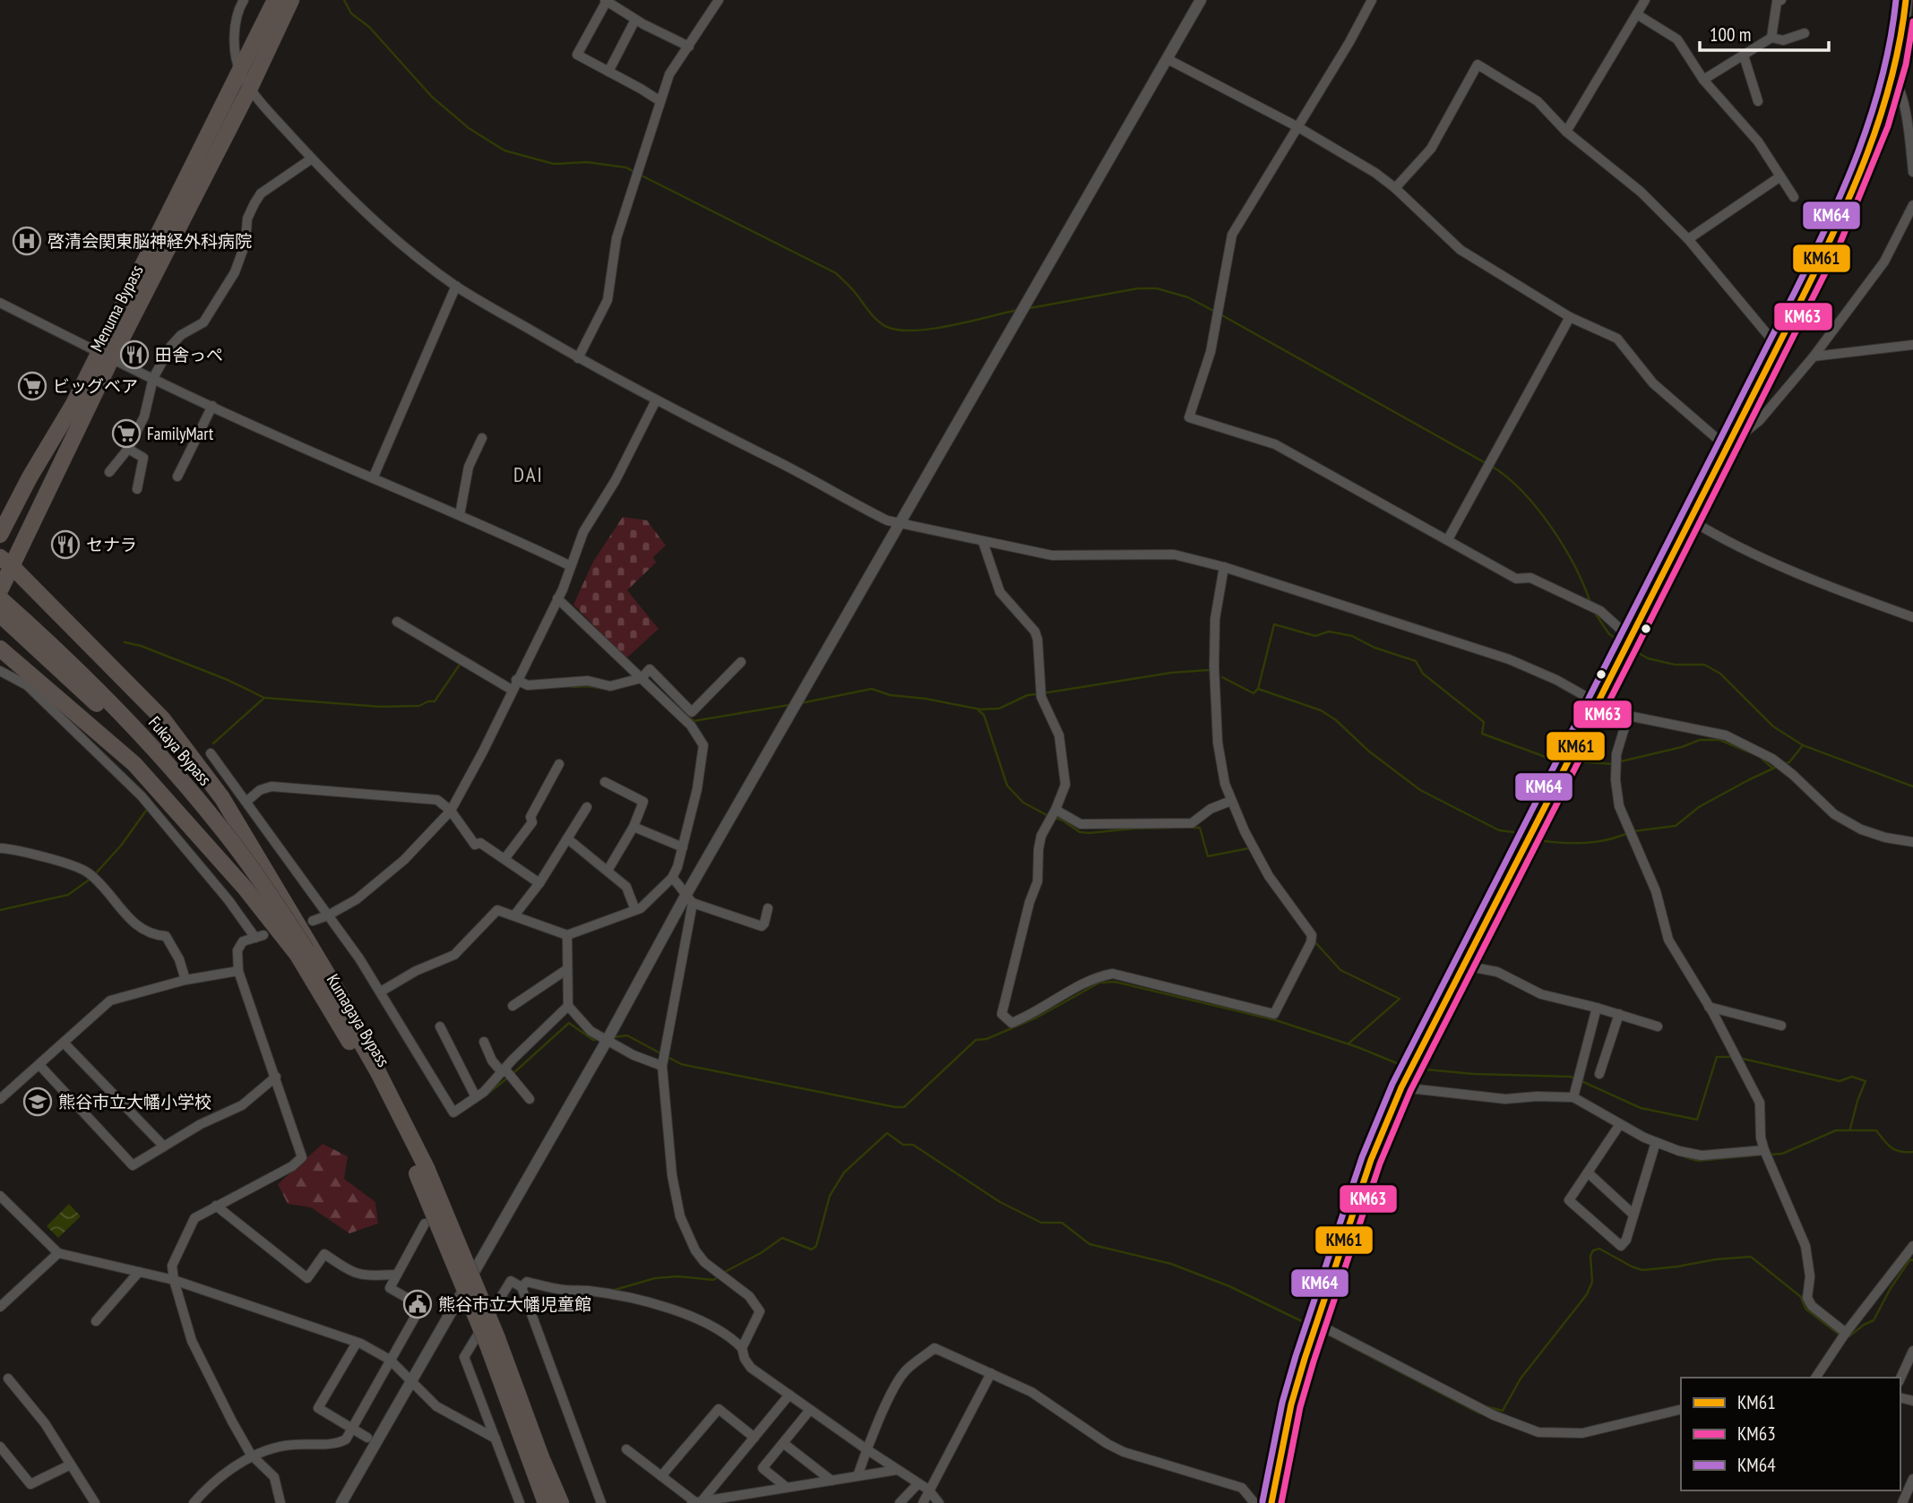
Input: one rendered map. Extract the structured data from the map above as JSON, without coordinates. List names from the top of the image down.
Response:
{
  "streets": {
    "highway": ["Menuma Bypass", "Fukaya Bypass", "Kumagaya Bypass"]
  },
  "crossings": [
    ["Fukaya Bypass", "Kumagaya Bypass"]
  ],
  "districts": ["DAI"],
  "places": {
    "hospital": ["啓清会関東脳神経外科病院"],
    "restaurant": ["田舎っぺ", "セナラ"],
    "supermarket": ["ビッグベア", "FamilyMart"],
    "school or university": ["熊谷市立大幡小学校"],
    "public building": ["熊谷市立大幡児童館"]
  },
  "lines": ["transit line KM61", "transit line KM64", "transit line KM63"],
  "legend": ["KM61", "KM63", "KM64"],
  "scale_bar": "100 m"
}
